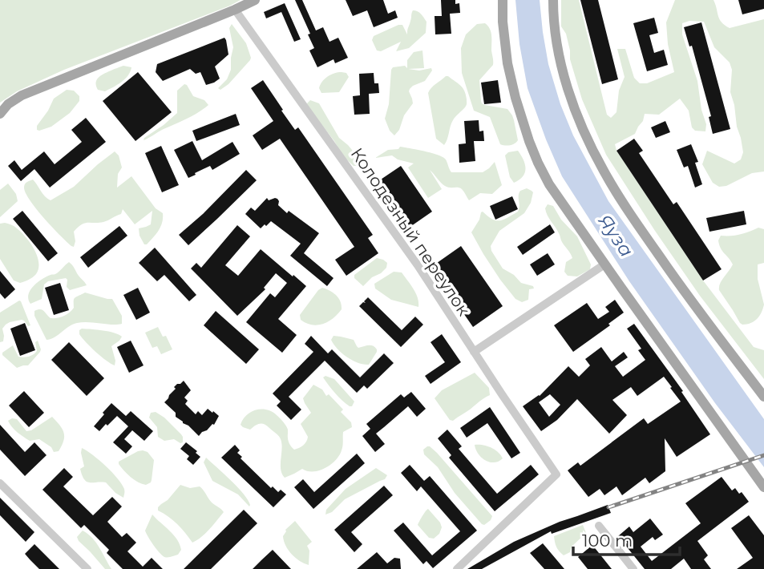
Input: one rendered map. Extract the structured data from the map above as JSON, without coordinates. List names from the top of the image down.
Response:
{
  "streets": {
    "street": ["Колодезный переулок"]
  },
  "water": ["Яуза"],
  "scale_bar": "100 m"
}
